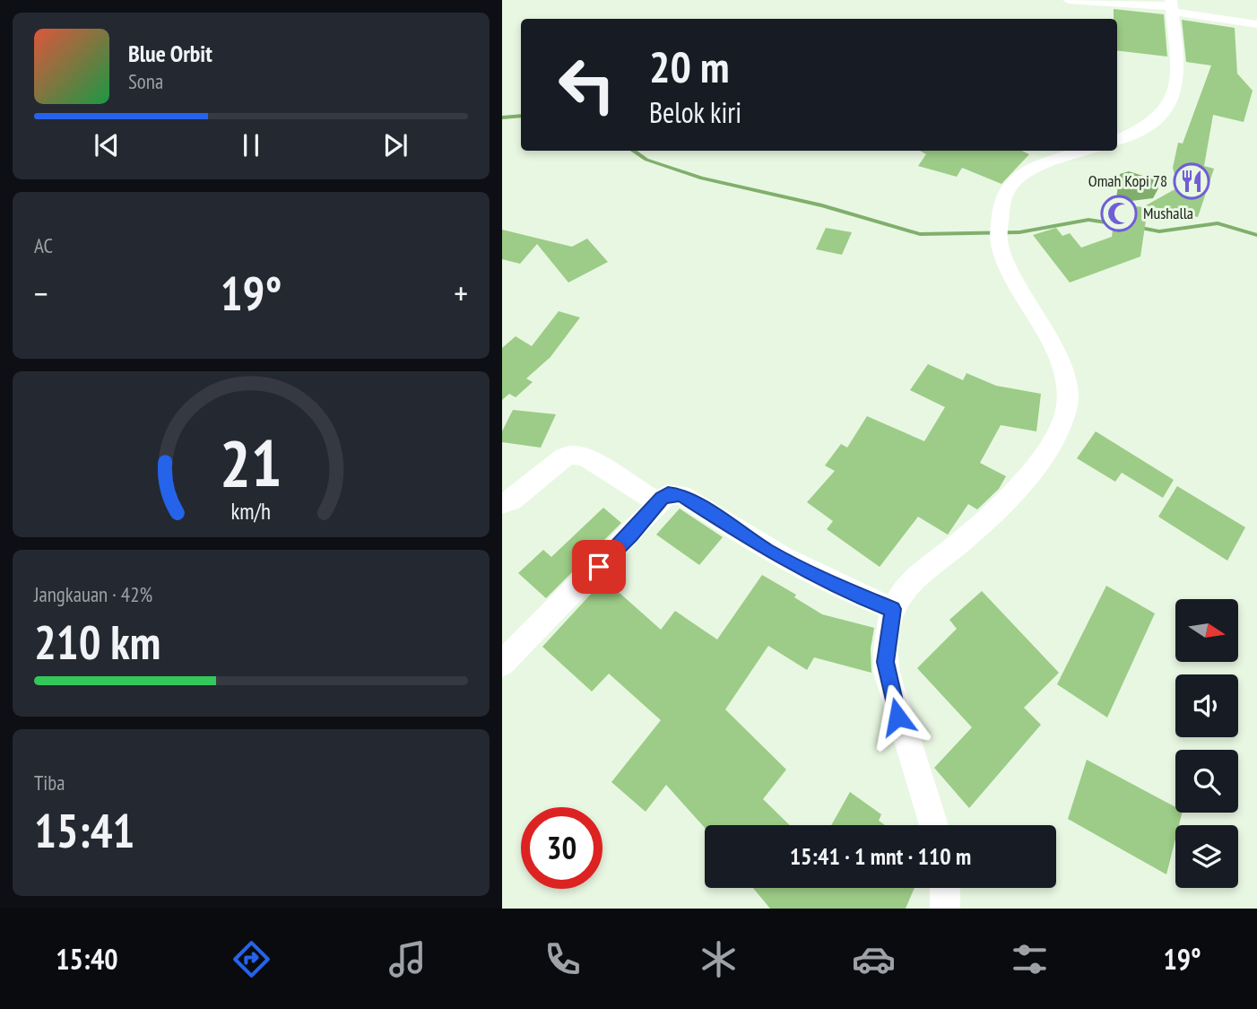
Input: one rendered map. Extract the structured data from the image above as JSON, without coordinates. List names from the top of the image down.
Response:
{
  "places": {
    "restaurant": ["Omah Kopi 78"],
    "mosque": ["Mushalla"]
  },
  "north": "right",
  "page": {
    "turn": ["20 m", "Belok kiri"],
    "song": ["Blue Orbit", "Sona"],
    "tile": [
      "AC",
      ["Jangkauan · 42%", "210 km"],
      ["Tiba", "15:41"]
    ],
    "heat": ["−", "19°", "+"],
    "limit": "30",
    "trip": "15:41 · 1 mnt · 110 m",
    "tabs": ["15:40", "19°"],
    "gauge": ["21", "km/h"]
  }
}
